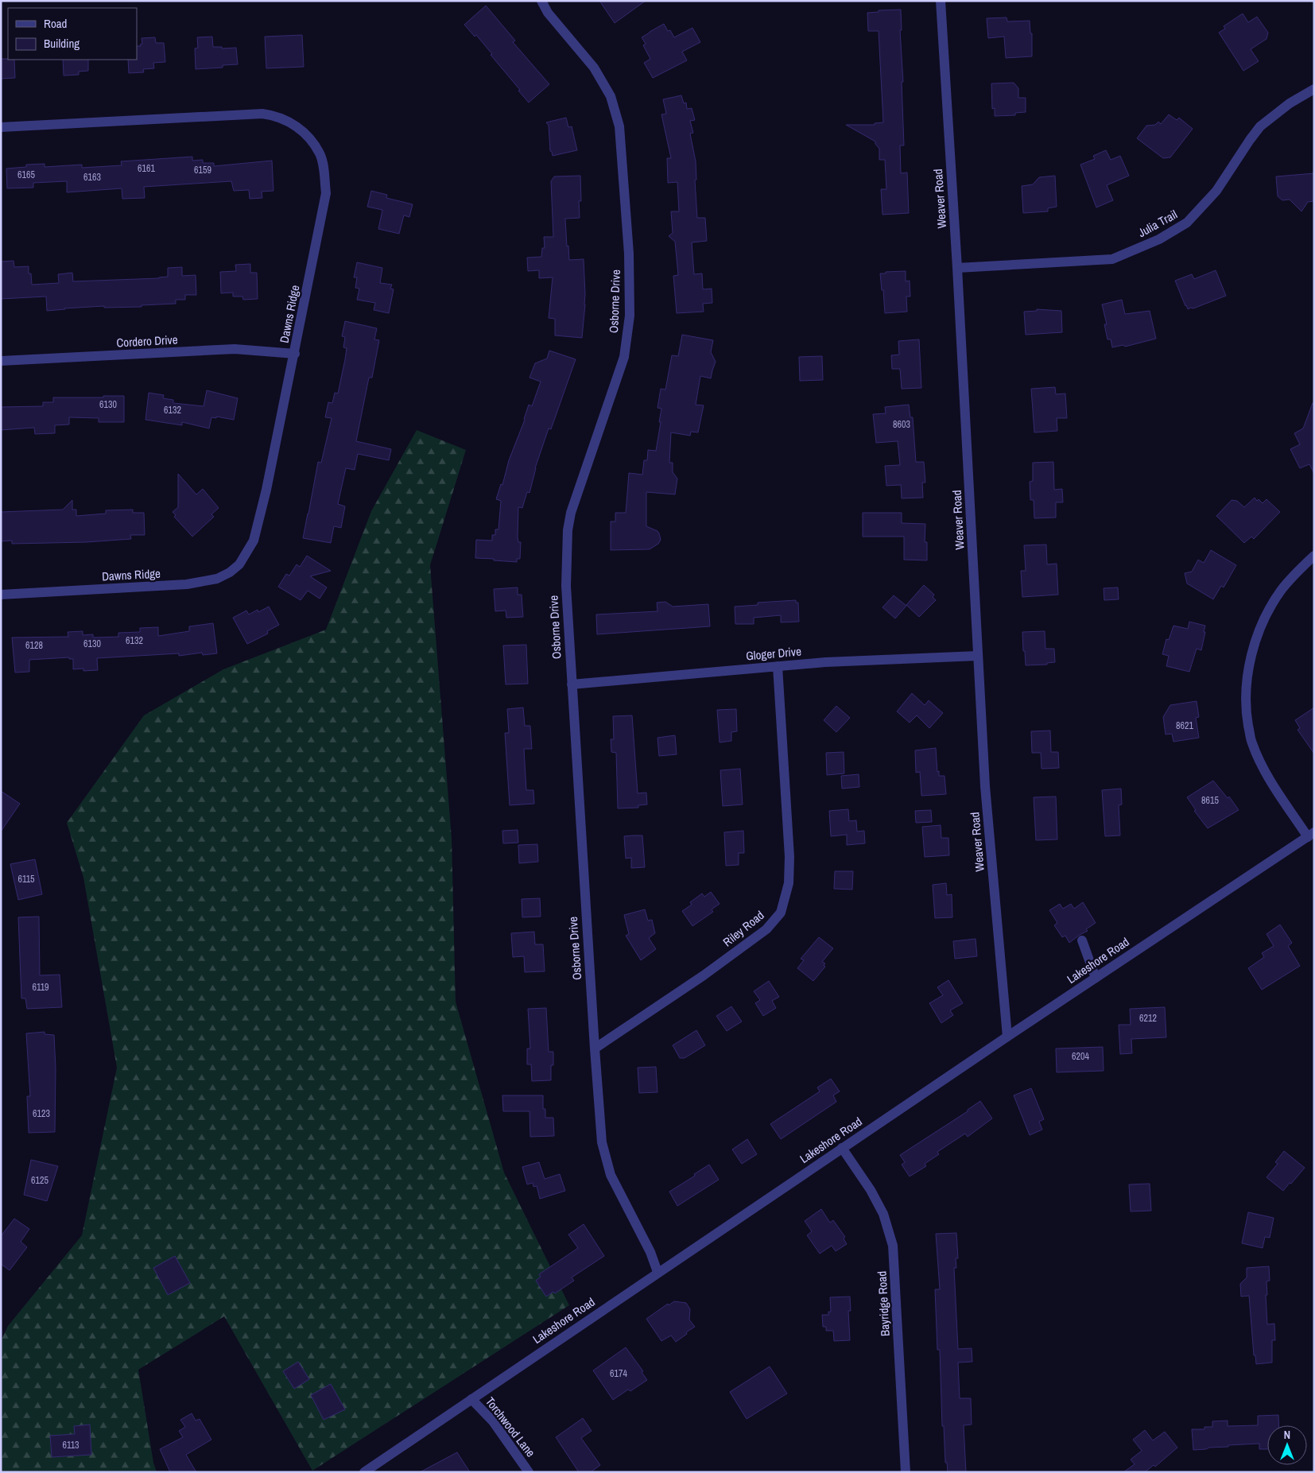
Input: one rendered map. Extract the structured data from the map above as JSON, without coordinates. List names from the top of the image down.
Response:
{
  "streets": {
    "street": [
      "Weaver Road",
      "Julia Trail",
      "Osborne Drive",
      "Dawns Ridge",
      "Cordero Drive",
      "Gloger Drive",
      "Riley Road",
      "Lakeshore Road",
      "Bayridge Road",
      "Torchwood Lane"
    ]
  },
  "crossings": [
    ["Weaver Road", "Julia Trail"],
    ["Weaver Road", "Gloger Drive"],
    ["Weaver Road", "Lakeshore Road"],
    ["Osborne Drive", "Gloger Drive"],
    ["Osborne Drive", "Riley Road"],
    ["Osborne Drive", "Lakeshore Road"],
    ["Dawns Ridge", "Cordero Drive"],
    ["Gloger Drive", "Riley Road"],
    ["Lakeshore Road", "Bayridge Road"],
    ["Lakeshore Road", "Torchwood Lane"]
  ],
  "house_numbers": [
    "6161",
    "6159",
    "6165",
    "6163",
    "6130",
    "6132",
    "8603",
    "6132",
    "6130",
    "6128",
    "8621",
    "8615",
    "6115",
    "6119",
    "6212",
    "6204",
    "6123",
    "6125",
    "6174",
    "6113"
  ],
  "legend": ["Road", "Building"],
  "north": "top"
}
